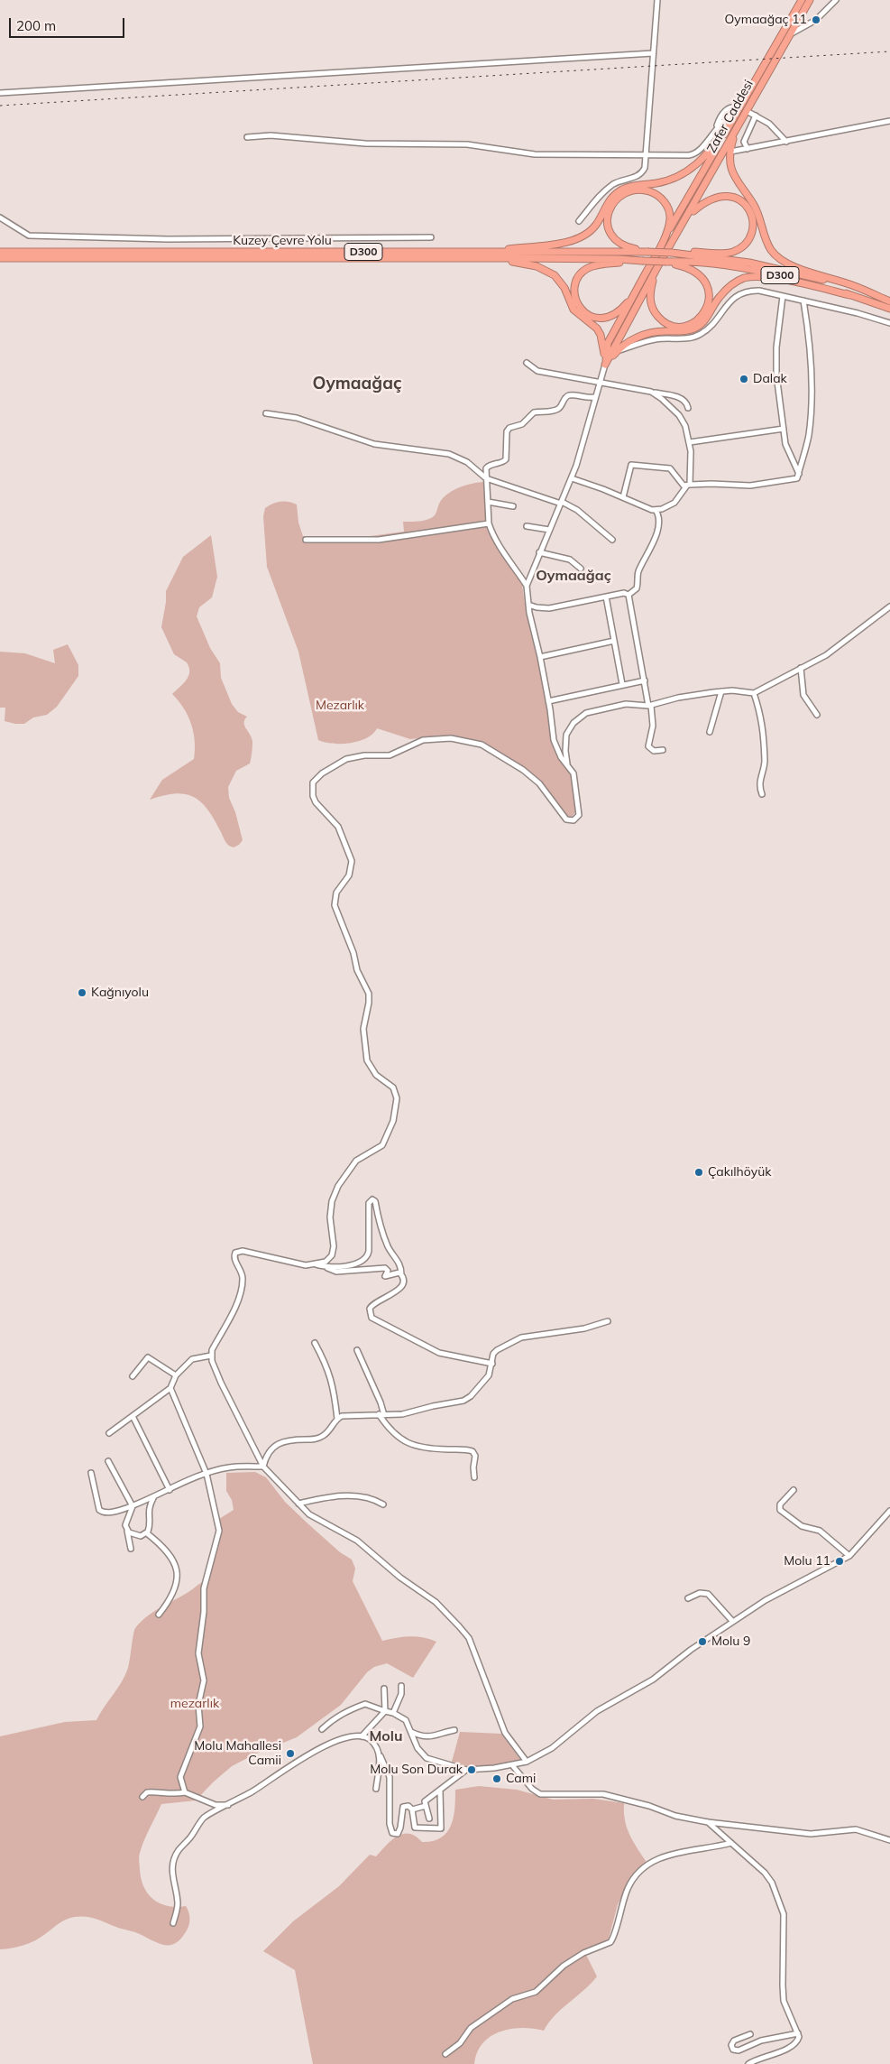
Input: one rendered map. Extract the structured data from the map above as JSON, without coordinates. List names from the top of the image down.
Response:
{
  "streets": {
    "highway": ["Zafer Caddesi", "Kuzey Çevre Yolu", "D300"]
  },
  "crossings": [
    ["Kuzey Çevre Yolu", "D300"]
  ],
  "districts": ["Oymaağaç", "Oymaağaç", "Molu"],
  "parks": ["Mezarlık", "mezarlık"],
  "places": [
    "Oymaağaç 11",
    "Dalak",
    "Kağnıyolu",
    "Çakılhöyük",
    "Molu 11",
    "Molu 9",
    "Molu Mahallesi Camii",
    "Molu Son Durak",
    "Cami"
  ],
  "scale_bar": "200 m"
}
